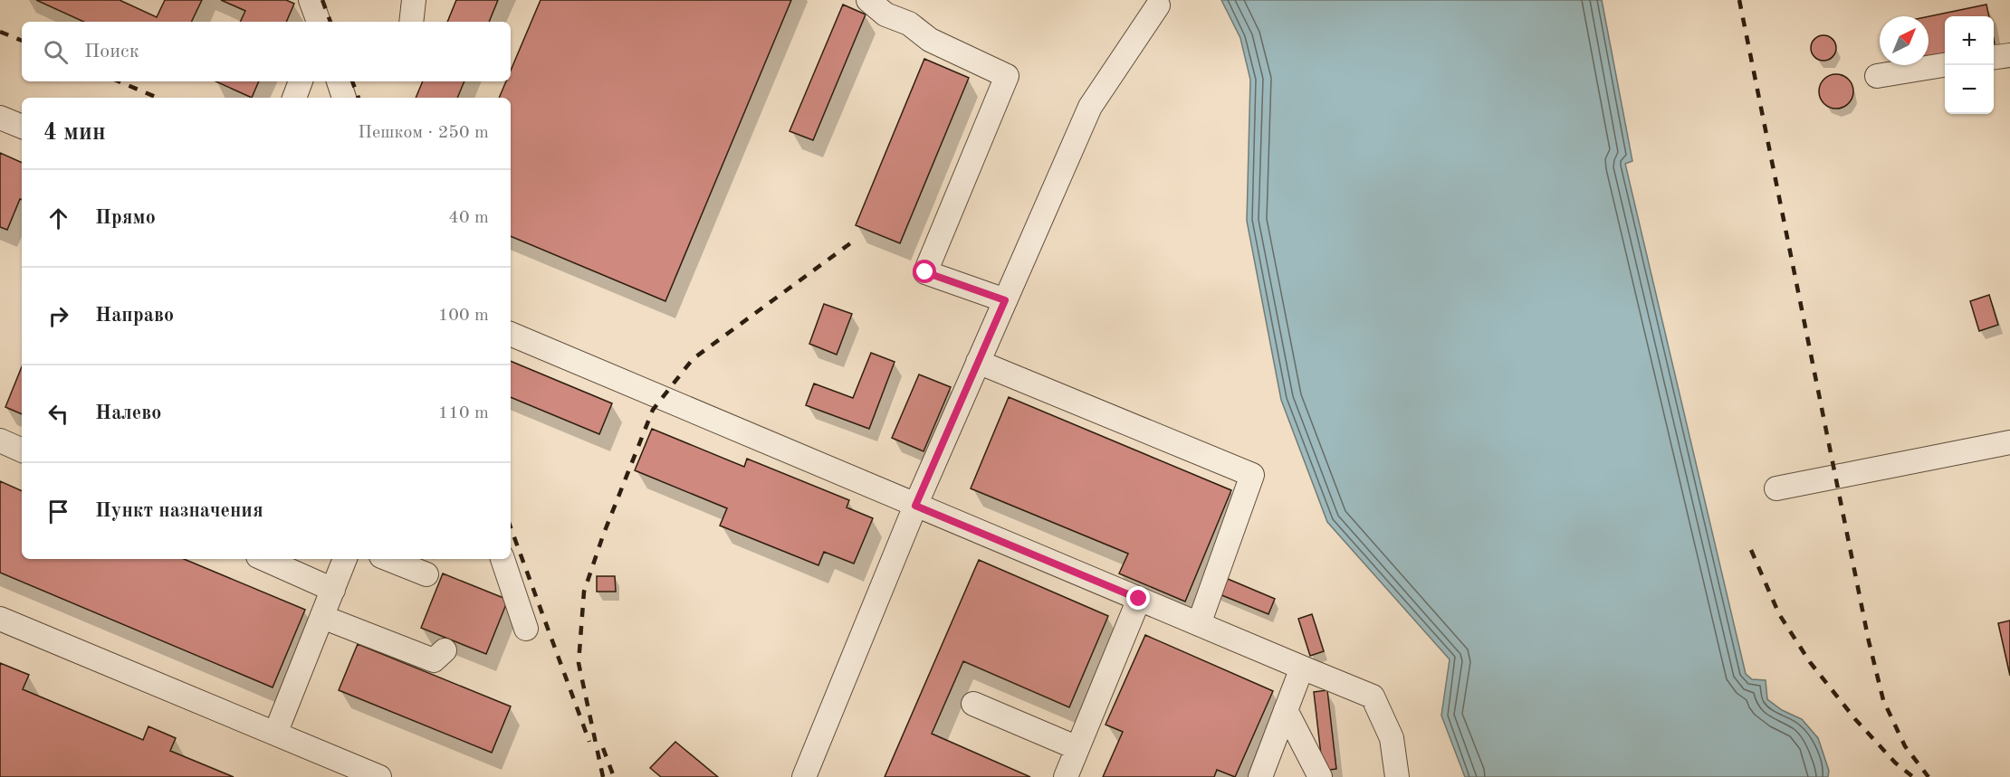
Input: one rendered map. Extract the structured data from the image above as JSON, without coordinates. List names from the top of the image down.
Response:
{
  "north": "top right",
  "page": {
    "map_buttons": ["+", "−"],
    "search": "Поиск",
    "heading": ["4 мин", "Пешком · 250 m"],
    "list": [
      ["Прямо", "40 m"],
      ["Направо", "100 m"],
      ["Налево", "110 m"],
      "Пункт назначения"
    ]
  }
}
